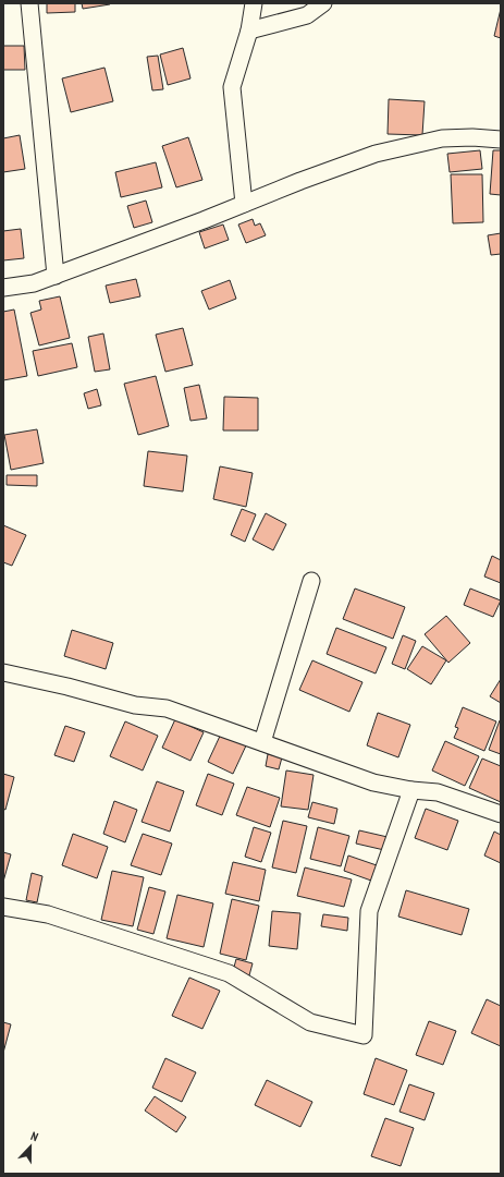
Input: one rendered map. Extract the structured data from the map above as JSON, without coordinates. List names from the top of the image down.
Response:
{
  "north": "top"
}
